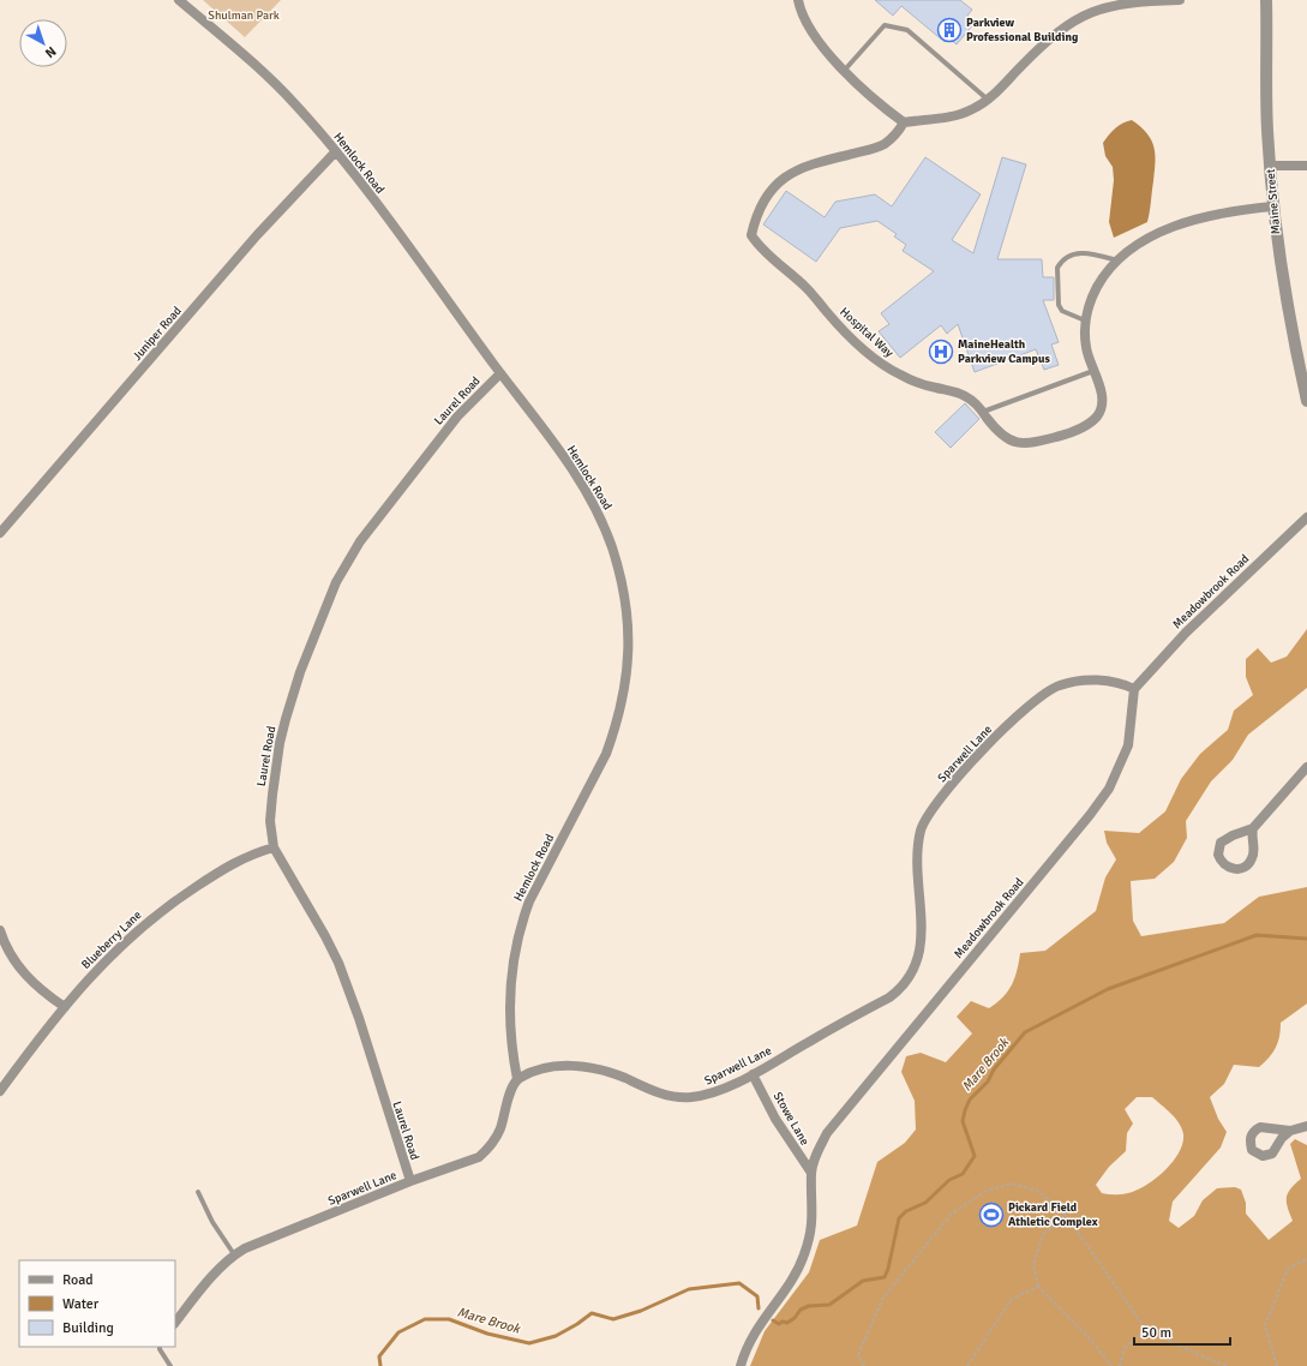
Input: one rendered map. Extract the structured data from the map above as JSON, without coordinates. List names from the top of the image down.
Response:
{
  "streets": {
    "street": [
      "Hemlock Road",
      "Maine Street",
      "Hospital Way",
      "Juniper Road",
      "Laurel Road",
      "Meadowbrook Road",
      "Sparwell Lane",
      "Blueberry Lane",
      "Stowe Lane"
    ]
  },
  "crossings": [
    ["Hemlock Road", "Juniper Road"],
    ["Hemlock Road", "Laurel Road"],
    ["Hemlock Road", "Sparwell Lane"],
    ["Maine Street", "Hospital Way"],
    ["Laurel Road", "Sparwell Lane"],
    ["Laurel Road", "Blueberry Lane"],
    ["Meadowbrook Road", "Sparwell Lane"],
    ["Meadowbrook Road", "Stowe Lane"],
    ["Sparwell Lane", "Stowe Lane"]
  ],
  "water": ["Mare Brook"],
  "parks": ["Shulman Park"],
  "places": {
    "building": ["Parkview Professional Building"],
    "hospital": ["MaineHealth Parkview Campus"],
    "sports": ["Pickard Field Athletic Complex"]
  },
  "legend": ["Road", "Water", "Building"],
  "scale_bar": "50 m",
  "north": "bottom right"
}
